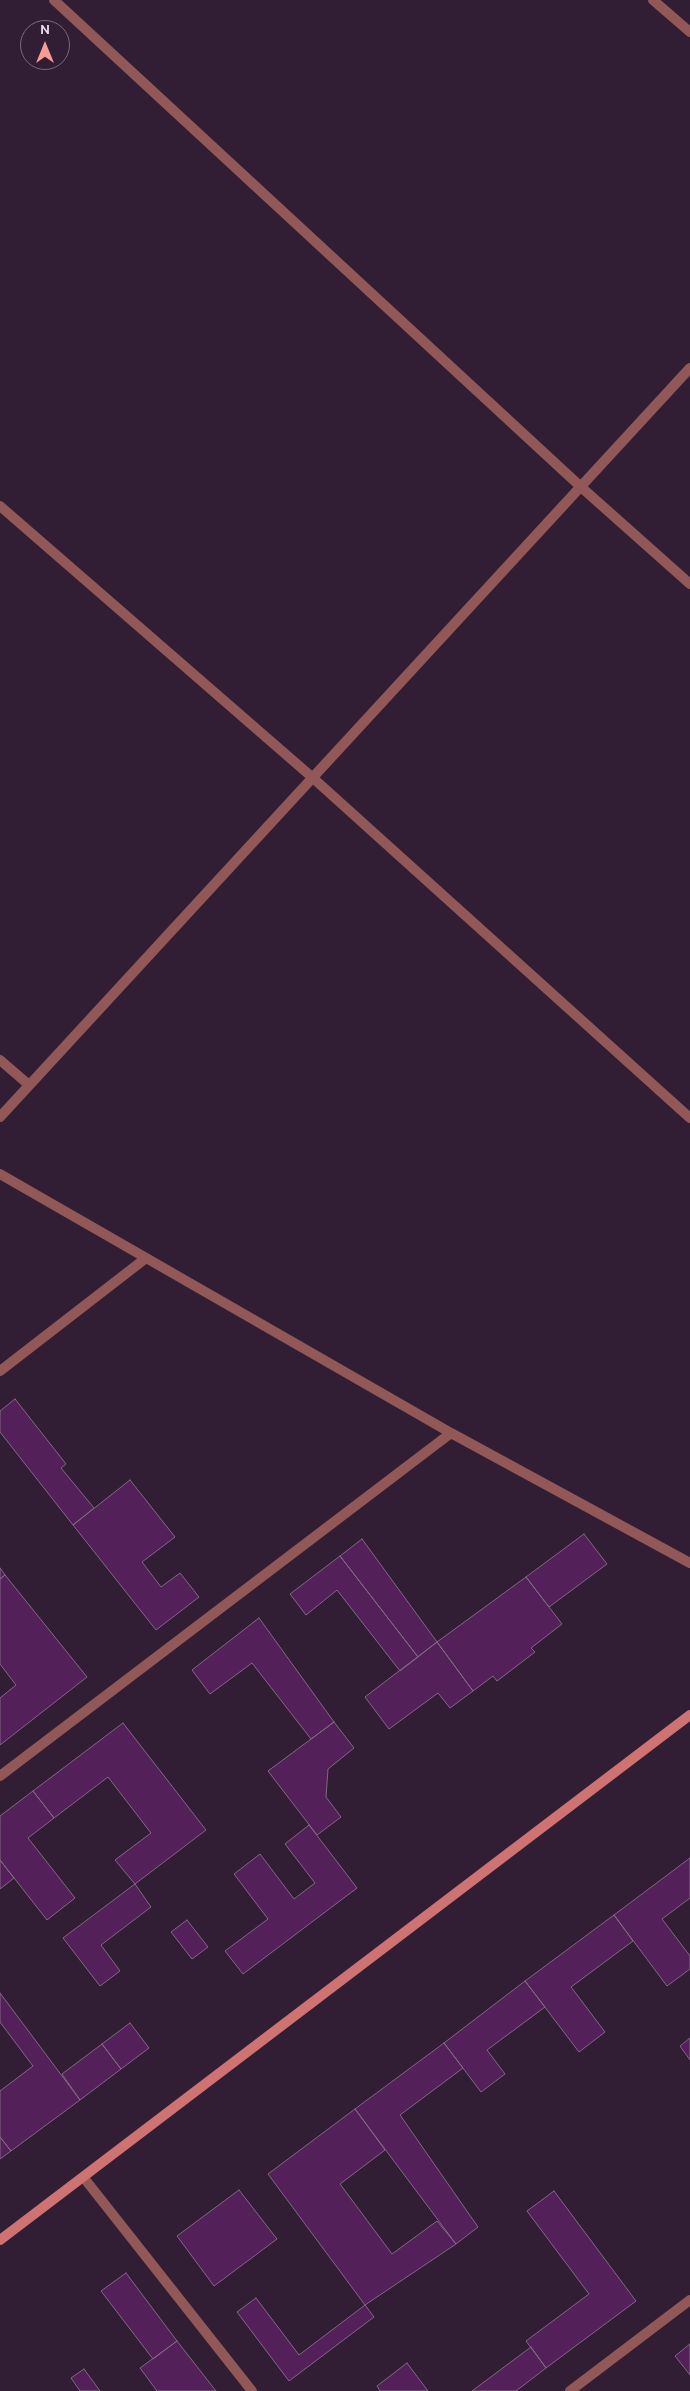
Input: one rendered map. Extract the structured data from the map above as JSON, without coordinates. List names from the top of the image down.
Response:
{
  "north": "top"
}
